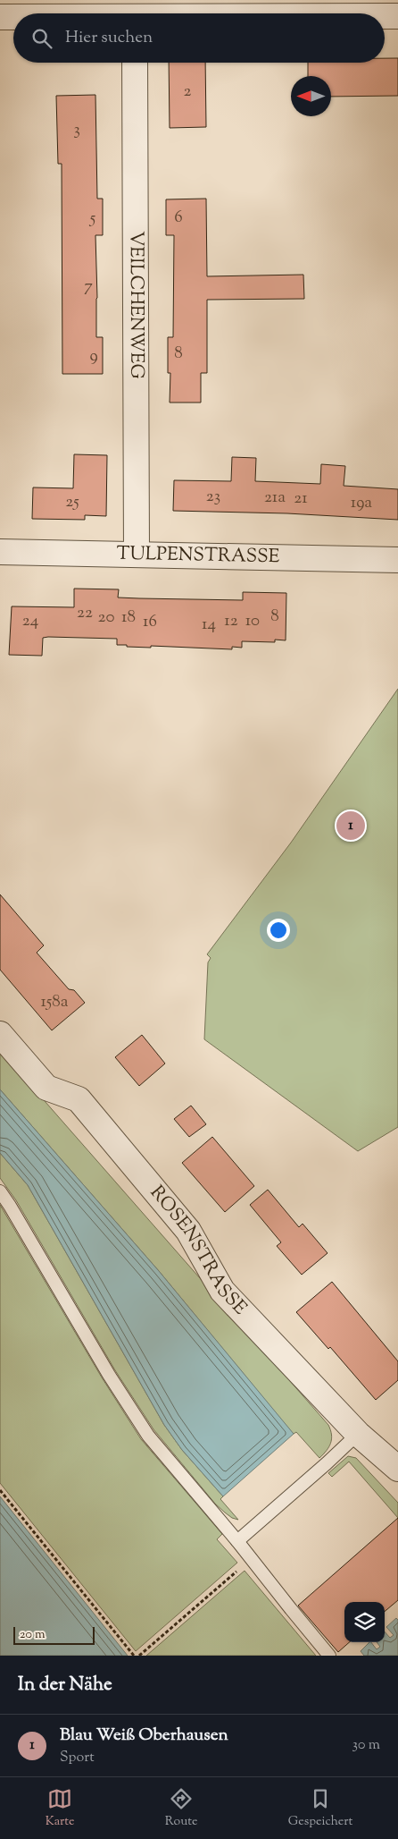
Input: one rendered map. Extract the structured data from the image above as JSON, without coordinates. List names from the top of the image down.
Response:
{
  "streets": {
    "street": ["VEILCHENWEG", "TULPENSTRASSE", "ROSENSTRASSE"]
  },
  "crossings": [
    ["VEILCHENWEG", "TULPENSTRASSE"]
  ],
  "house_numbers": [
    "2",
    "3",
    "6",
    "5",
    "7",
    "8",
    "9",
    "23",
    "21a",
    "21",
    "25",
    "19a",
    "22",
    "8",
    "20",
    "18",
    "24",
    "12",
    "10",
    "16",
    "14",
    "158a"
  ],
  "scale_bar": "20 m",
  "north": "left",
  "page": {
    "search": "Hier suchen",
    "pins": "1",
    "scale": "20 m",
    "heading": "In der Nähe",
    "list": [
      {
        "mark": "1",
        "name": "Blau Weiß Oberhausen",
        "note": "Sport",
        "value": "30 m"
      }
    ],
    "nav": ["Karte", "Route", "Gespeichert"]
  }
}
